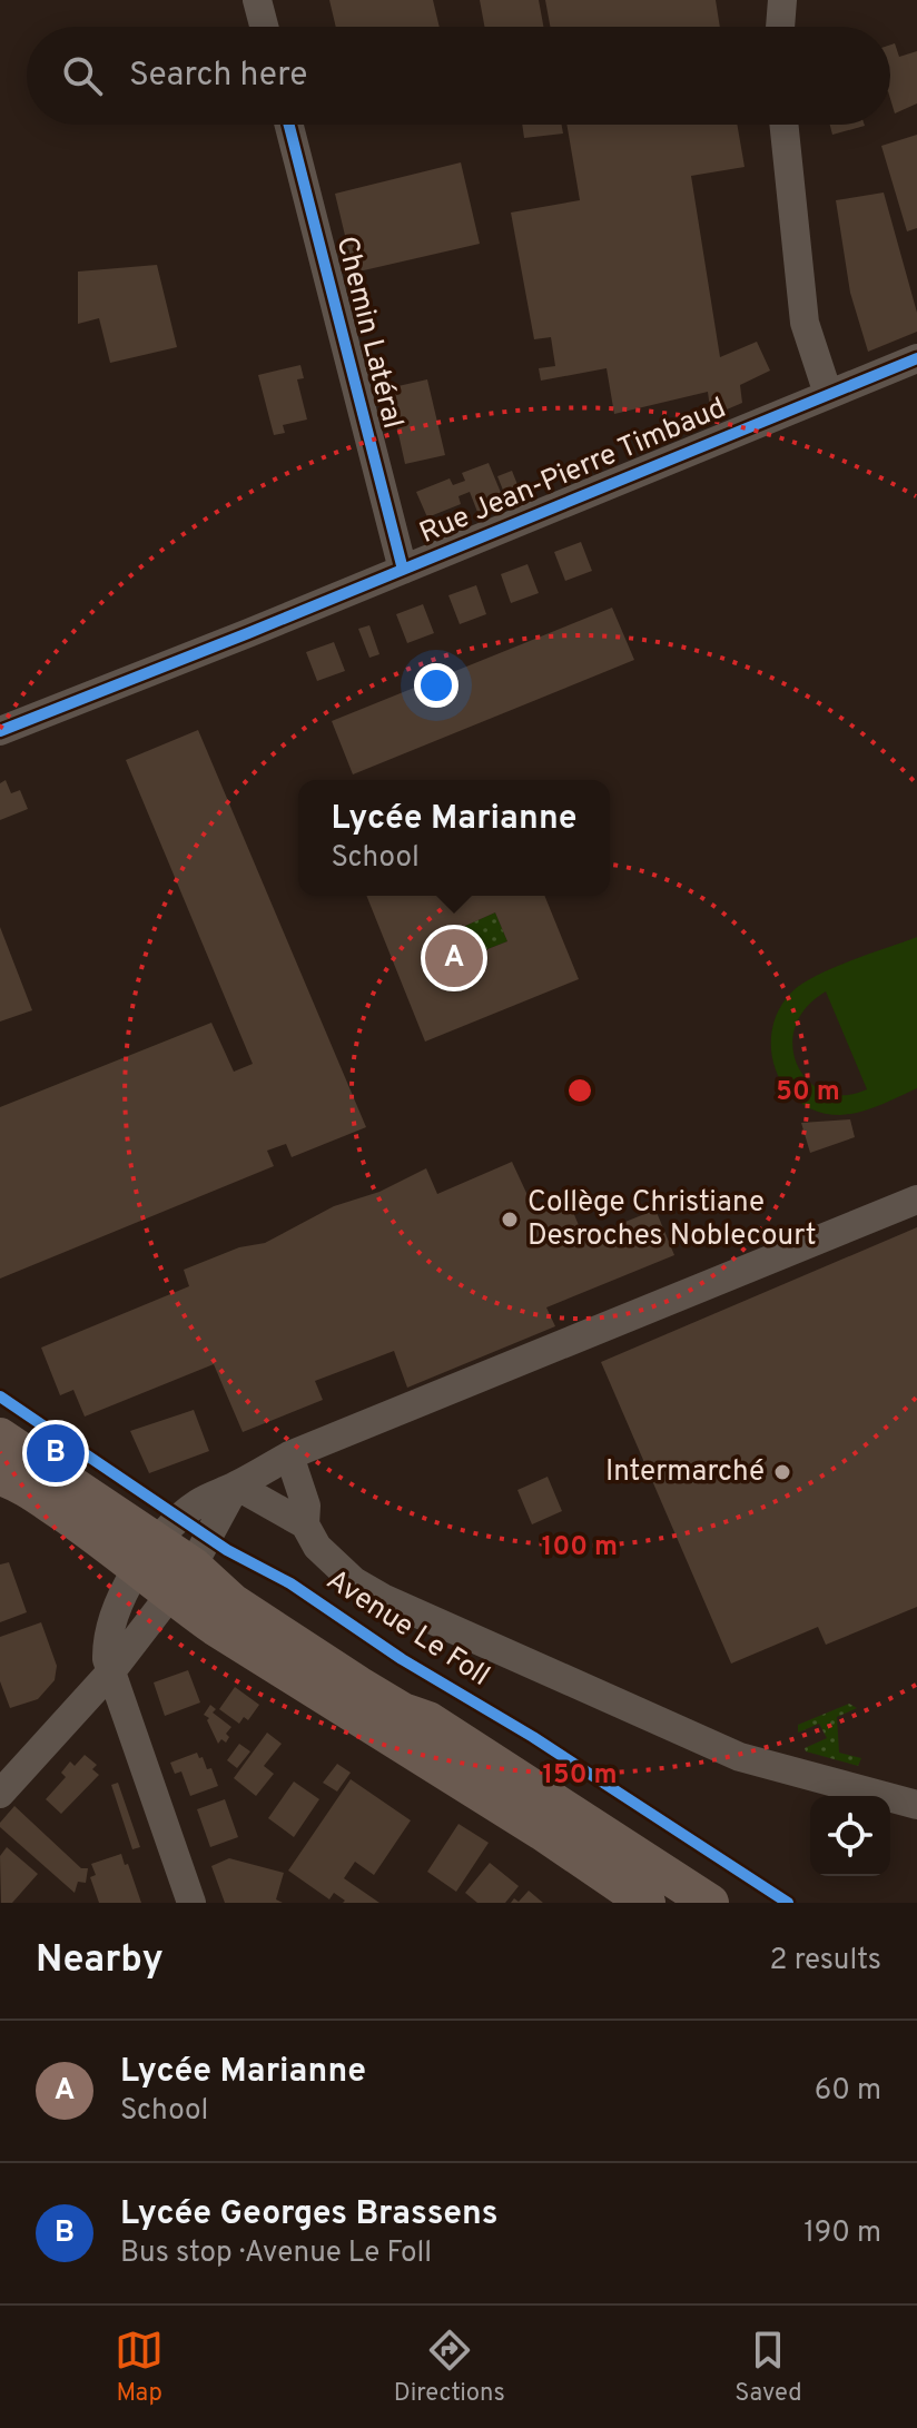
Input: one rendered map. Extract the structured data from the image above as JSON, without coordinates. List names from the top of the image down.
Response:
{
  "streets": {
    "street": ["Chemin Latéral", "Rue Jean-Pierre Timbaud"],
    "cycle path": ["Avenue Le Foll"]
  },
  "crossings": [
    ["Chemin Latéral", "Rue Jean-Pierre Timbaud"]
  ],
  "places": ["Collège Christiane Desroches Noblecourt", "Intermarché"],
  "page": {
    "search": "Search here",
    "popup": ["Lycée Marianne", "School"],
    "pins": ["A", "B"],
    "heading": ["Nearby", "2 results"],
    "list": [
      {
        "mark": "A",
        "name": "Lycée Marianne",
        "note": "School",
        "value": "60 m"
      },
      {
        "mark": "B",
        "name": "Lycée Georges Brassens",
        "note": "Bus stop · Avenue Le Foll",
        "value": "190 m"
      }
    ],
    "nav": ["Map", "Directions", "Saved"]
  },
  "rings": ["50 m", "100 m", "150 m"]
}
